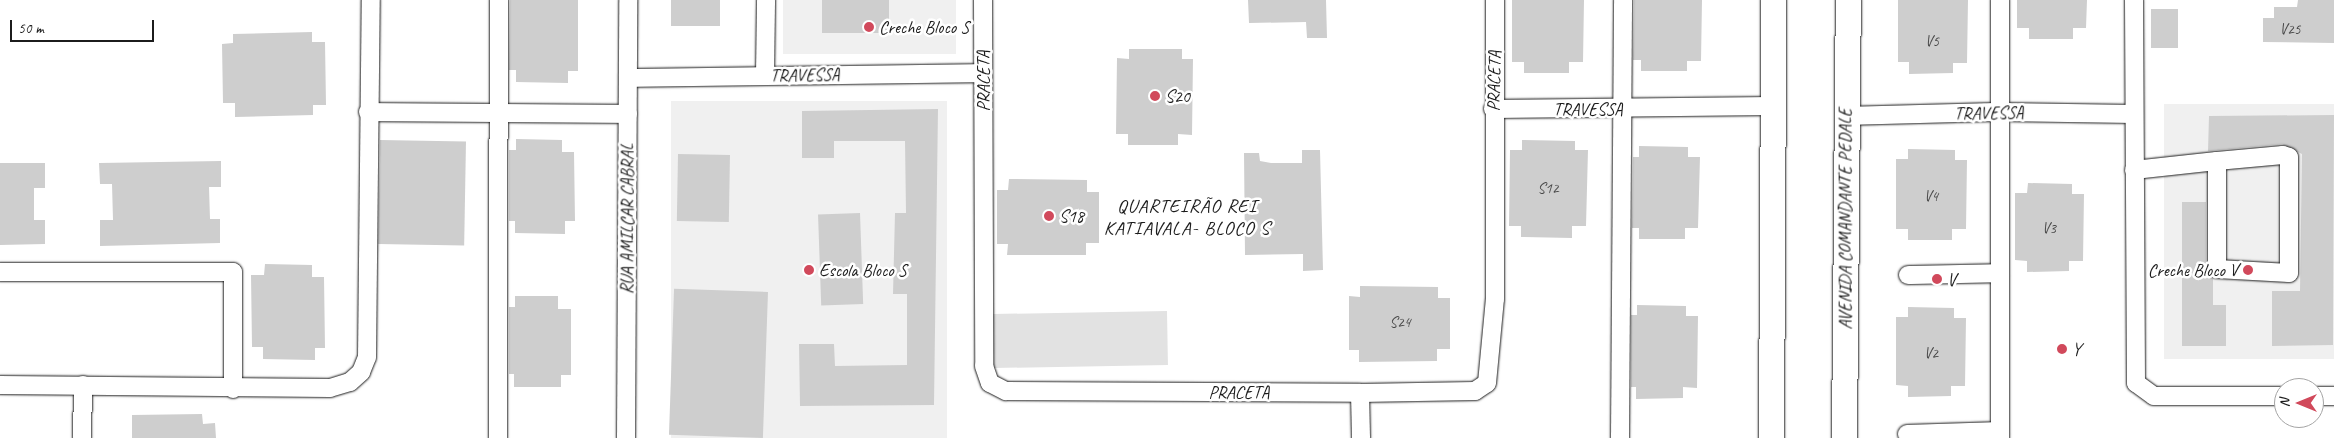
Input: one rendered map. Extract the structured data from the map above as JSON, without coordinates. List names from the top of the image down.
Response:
{
  "streets": {
    "street": [
      "TRAVESSA",
      "PRACETA",
      "RUA AMILCAR CABRAL",
      "AVENIDA COMANDANTE PEDALE"
    ]
  },
  "crossings": [
    ["TRAVESSA", "PRACETA"],
    ["TRAVESSA", "RUA AMILCAR CABRAL"],
    ["TRAVESSA", "AVENIDA COMANDANTE PEDALE"]
  ],
  "districts": ["QUARTEIRÃO REI KATIAVALA- BLOCO S"],
  "places": [
    "Creche Bloco S",
    "S20",
    "S18",
    "Escola Bloco S",
    "Creche Bloco V",
    "V",
    "Y"
  ],
  "house_numbers": [
    "V25",
    "V5",
    "S12",
    "V4",
    "V3",
    "S24",
    "V2"
  ],
  "scale_bar": "50 m",
  "north": "left"
}
